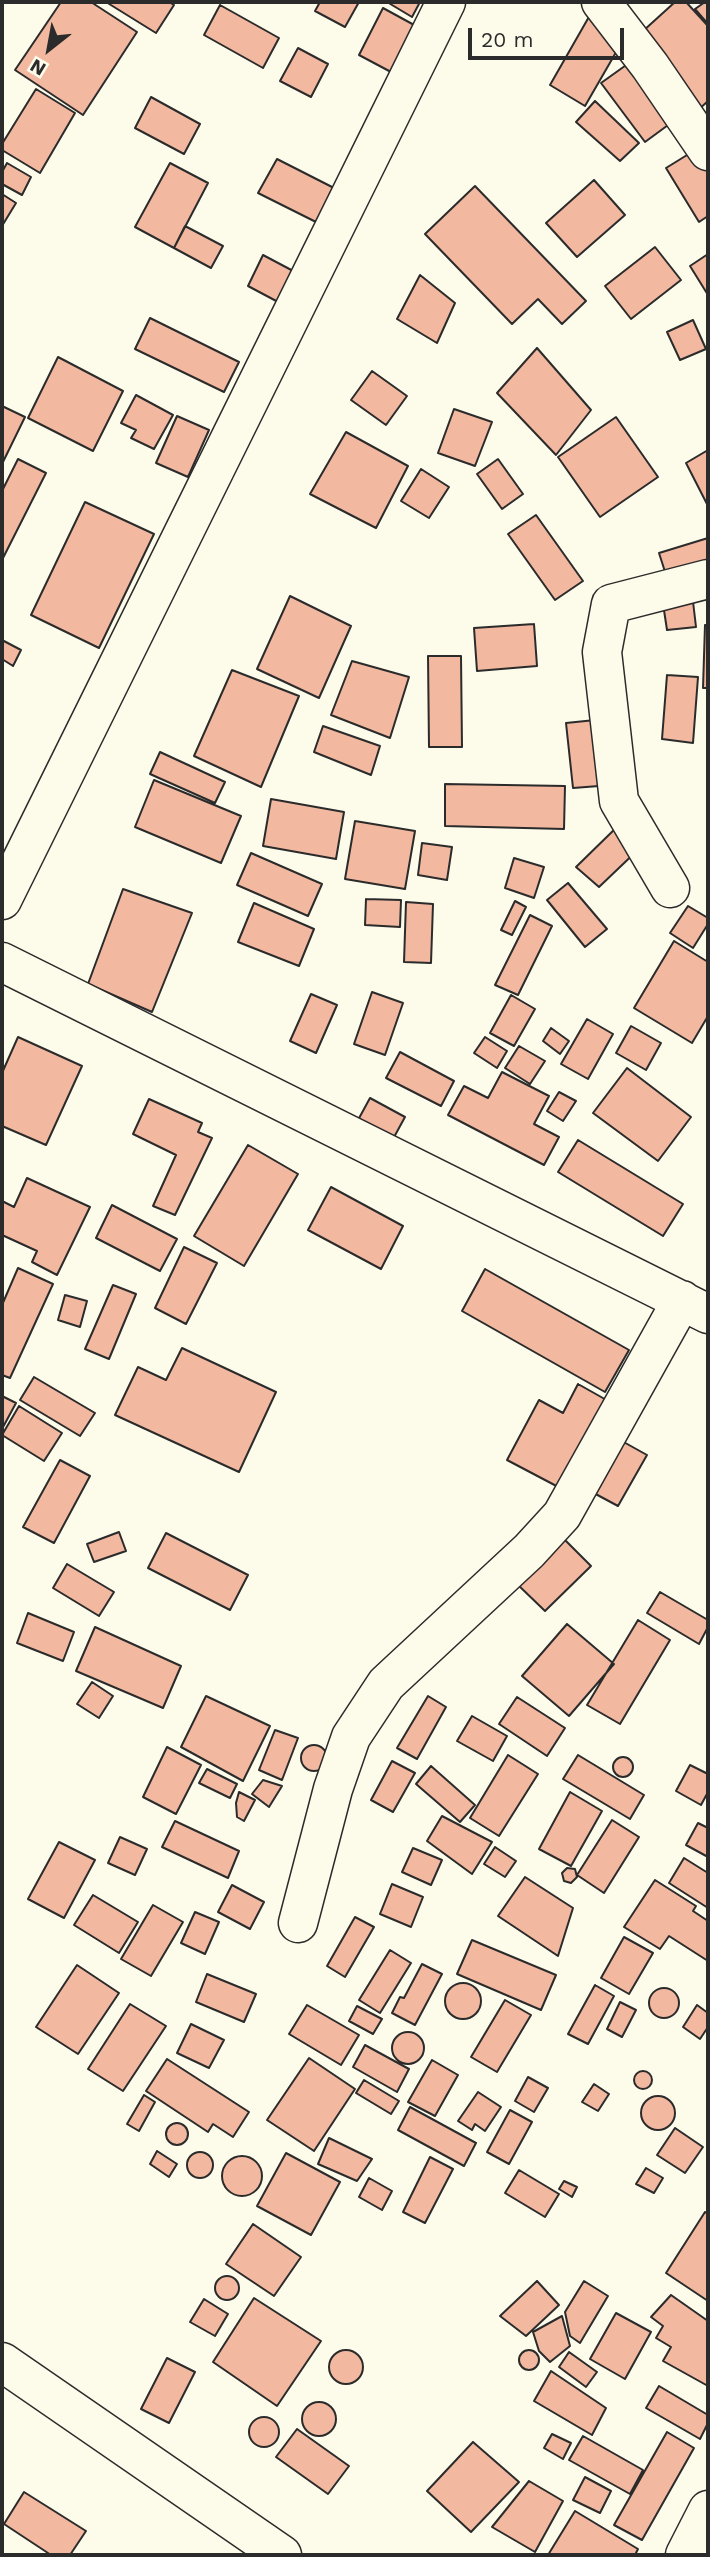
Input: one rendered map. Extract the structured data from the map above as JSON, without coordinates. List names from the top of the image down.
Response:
{
  "scale_bar": "20 m",
  "north": "bottom left"
}
